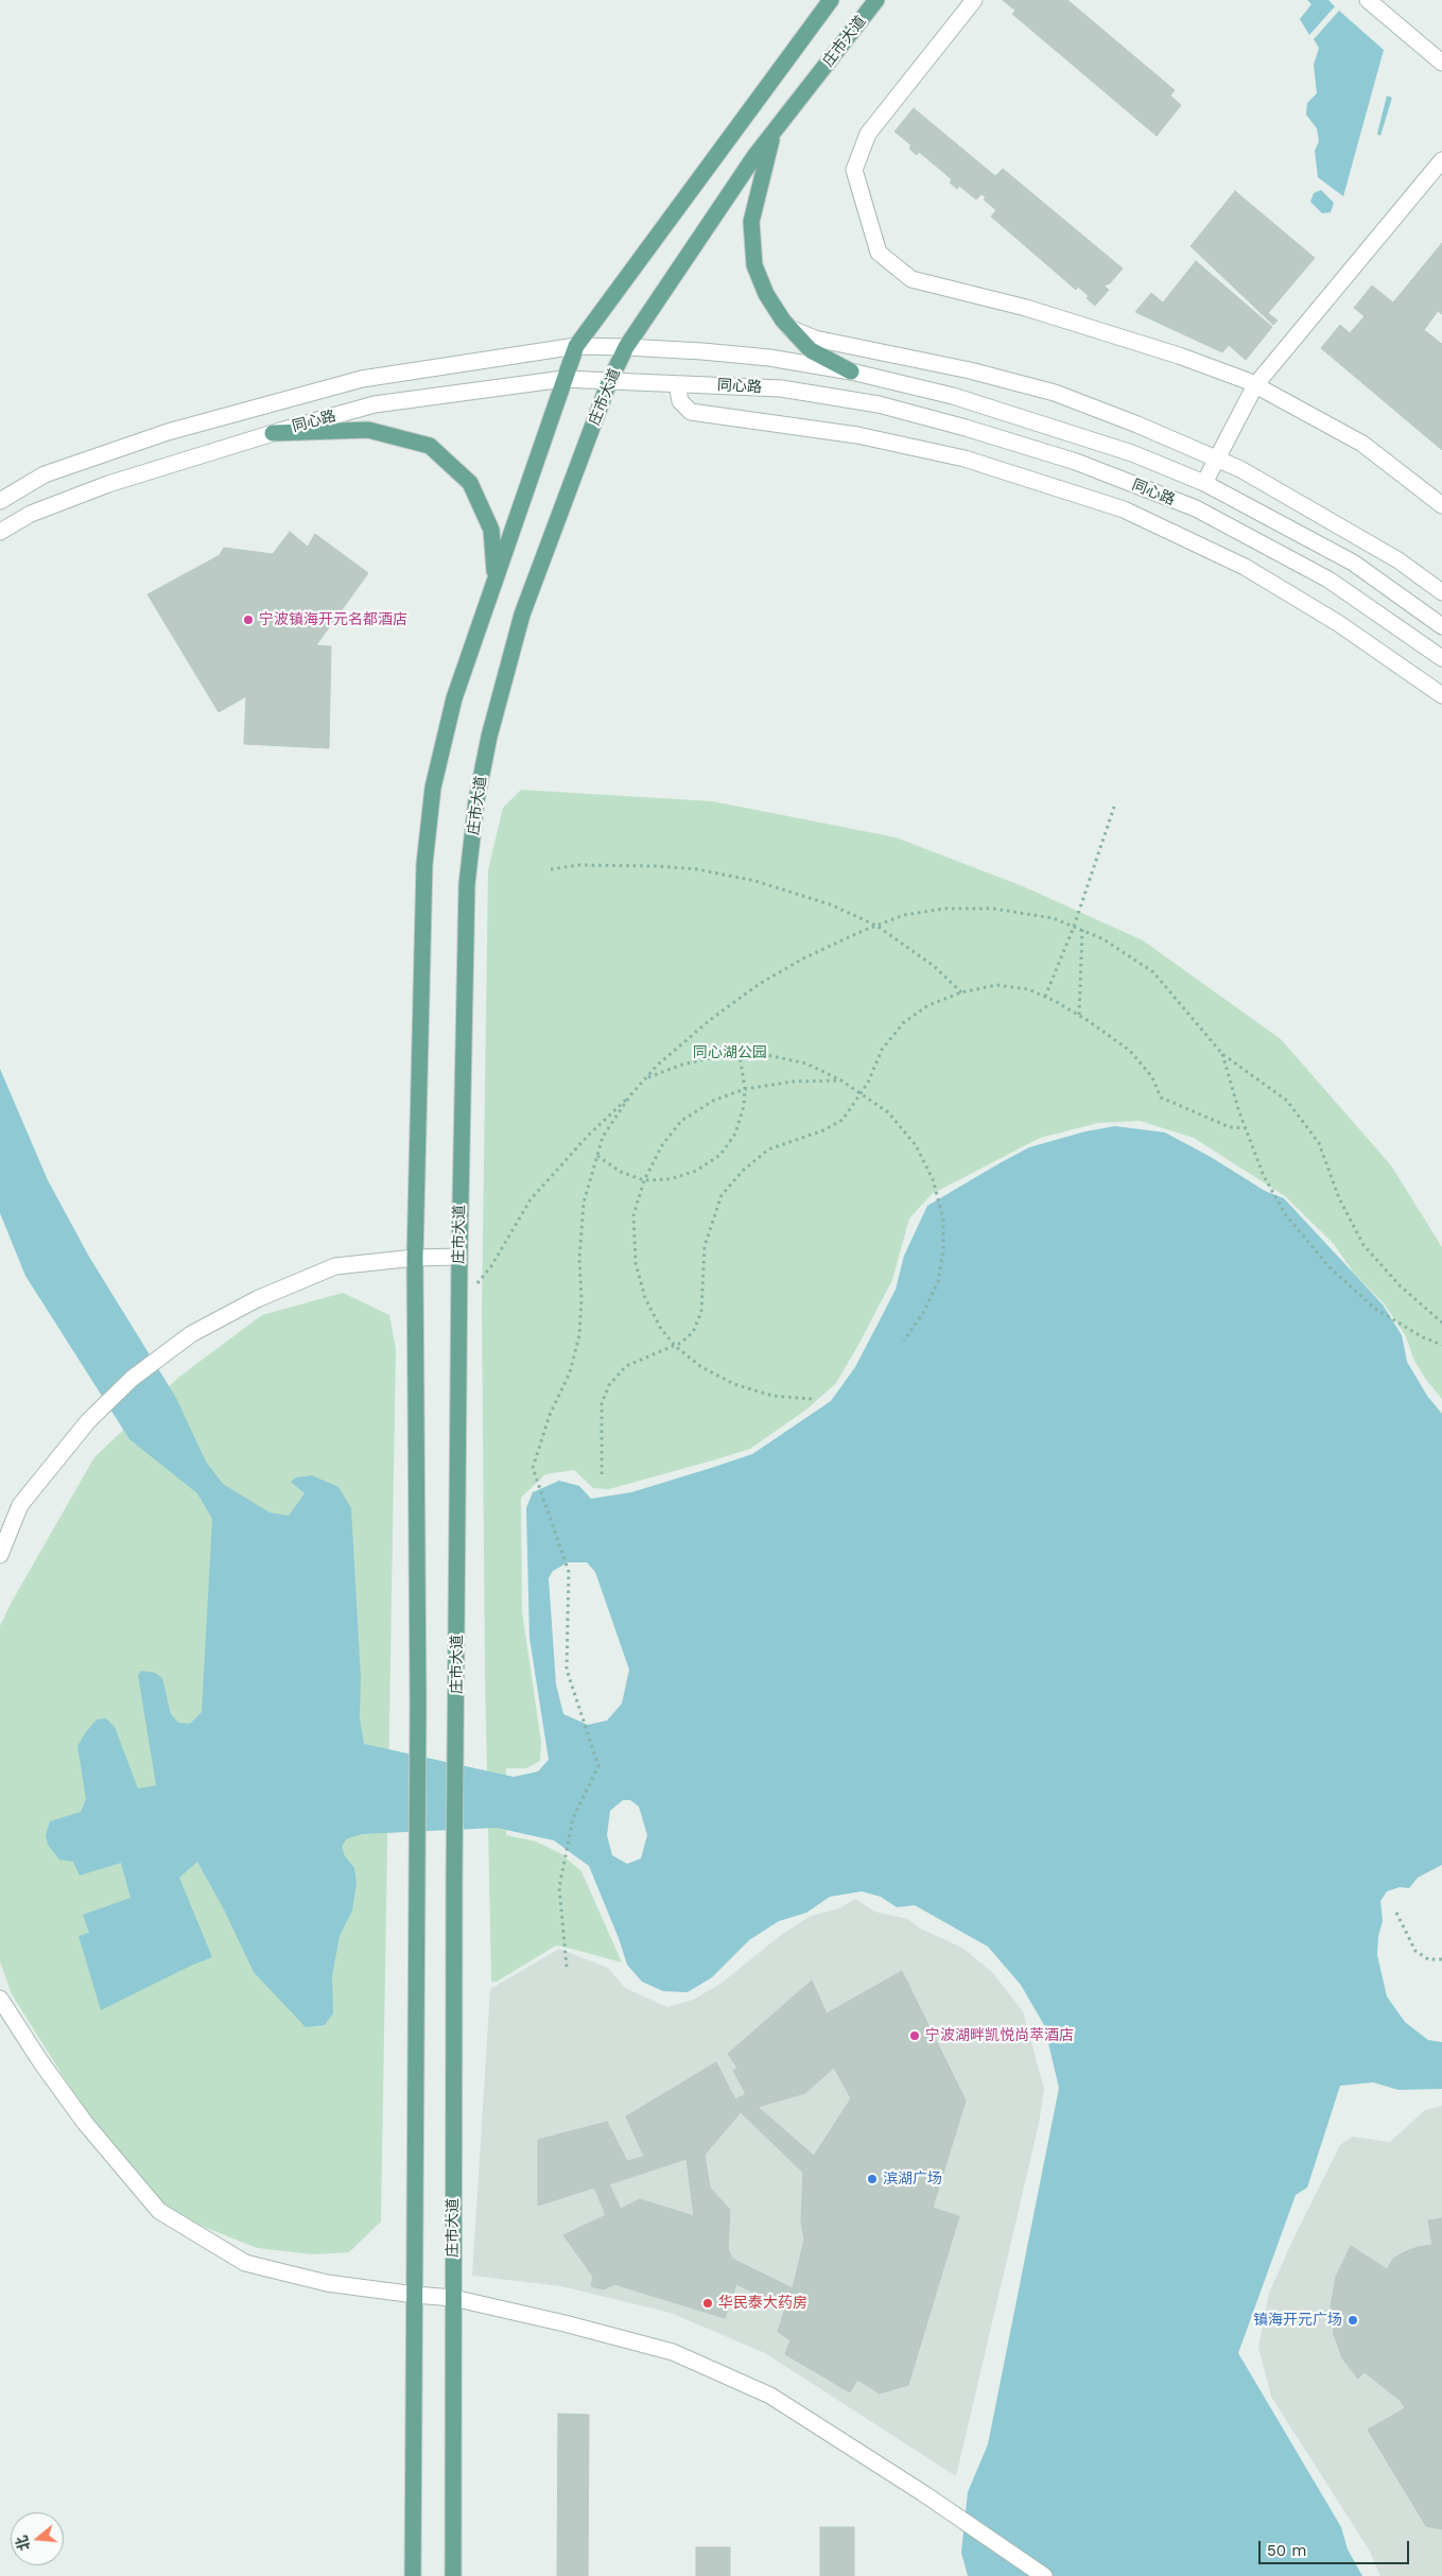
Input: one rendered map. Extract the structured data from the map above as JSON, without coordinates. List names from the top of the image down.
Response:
{
  "streets": {
    "main road": ["庄市大道"],
    "street": ["同心路"]
  },
  "crossings": [
    ["庄市大道", "同心路"]
  ],
  "parks": ["同心湖公园"],
  "places": [
    "宁波镇海开元名都酒店",
    "宁波湖畔凯悦尚萃酒店",
    "滨湖广场",
    "华民泰大药房",
    "镇海开元广场"
  ],
  "scale_bar": "50 m",
  "north": "left"
}
